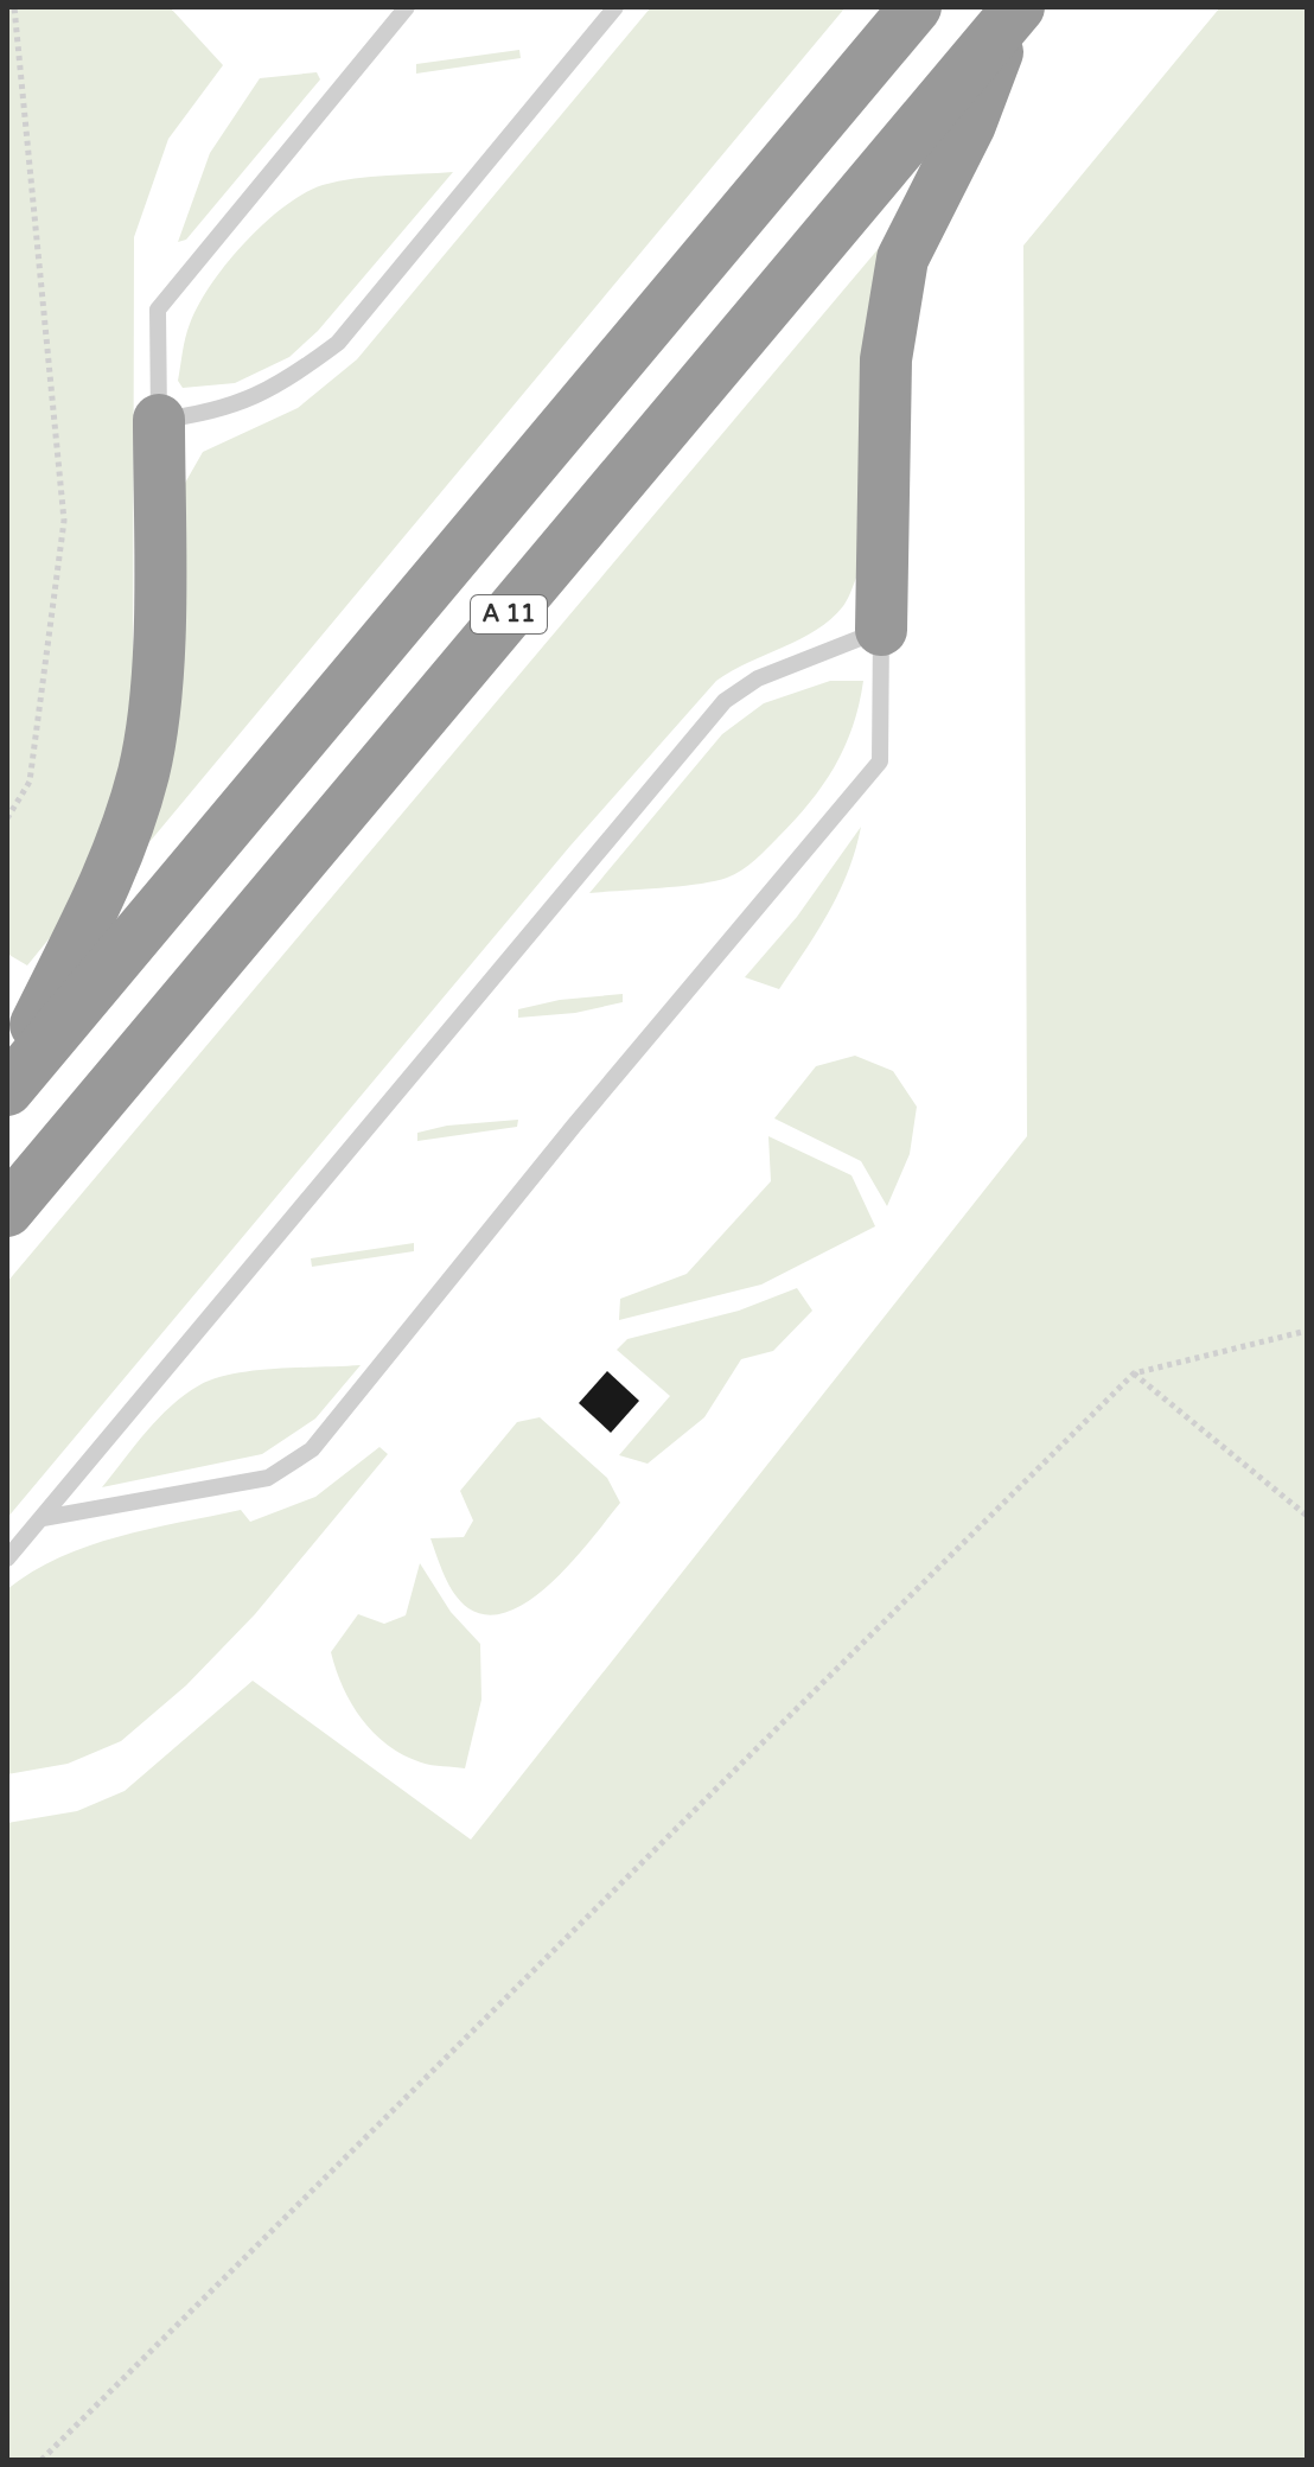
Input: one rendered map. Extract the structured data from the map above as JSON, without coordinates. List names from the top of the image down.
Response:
{
  "streets": {
    "highway": ["A 11"]
  }
}
